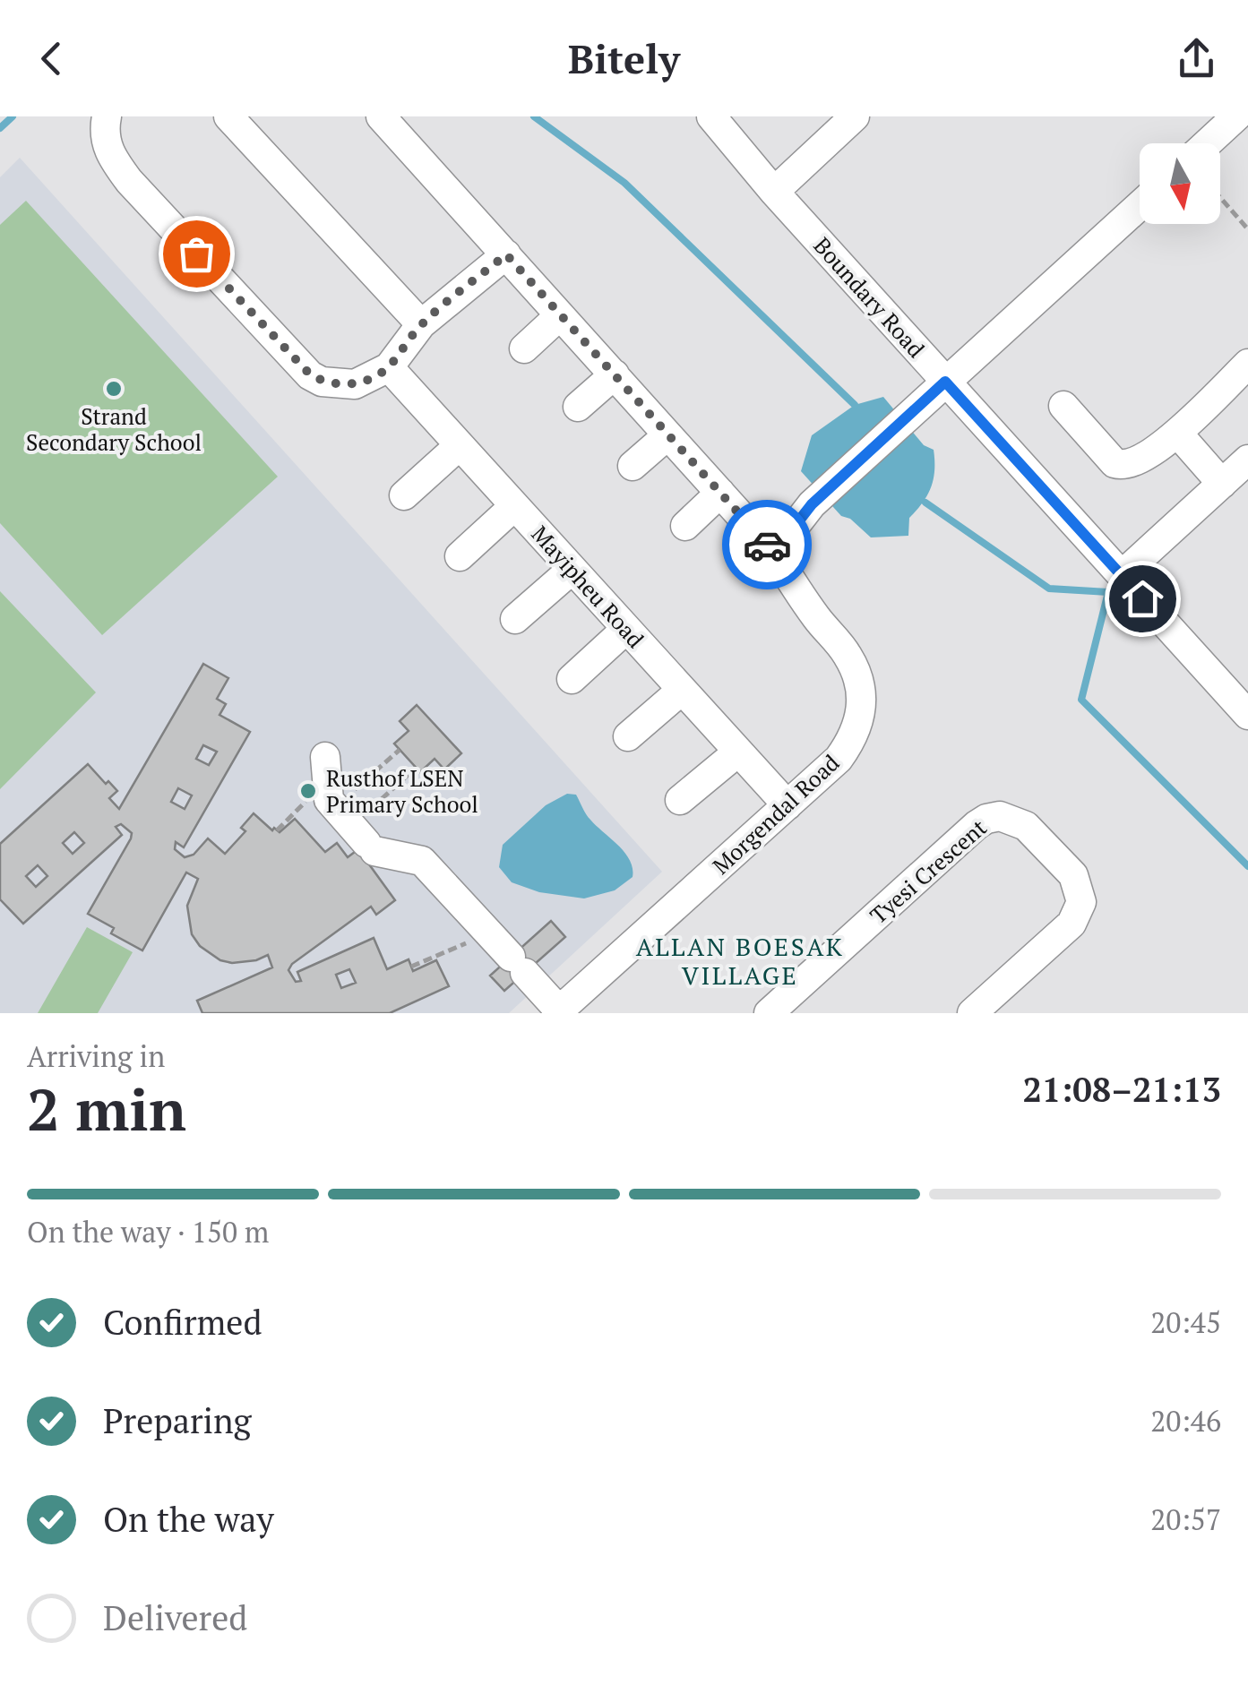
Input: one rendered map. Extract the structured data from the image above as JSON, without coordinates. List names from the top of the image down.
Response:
{
  "streets": {
    "street": [
      "Boundary Road",
      "Mayipheu Road",
      "Morgendal Road",
      "Tyesi Crescent"
    ]
  },
  "crossings": [
    ["Mayipheu Road", "Morgendal Road"]
  ],
  "districts": ["ALLAN BOESAK VILLAGE"],
  "places": ["Strand Secondary School", "Rusthof LSEN Primary School"],
  "north": "bottom",
  "page": {
    "header": "Bitely",
    "heading": ["2 min", "Arriving in", "21:08–21:13"],
    "bar": "On the way · 150 m",
    "list": [
      ["Confirmed", "20:45"],
      ["Preparing", "20:46"],
      ["On the way", "20:57"],
      "Delivered"
    ]
  }
}
